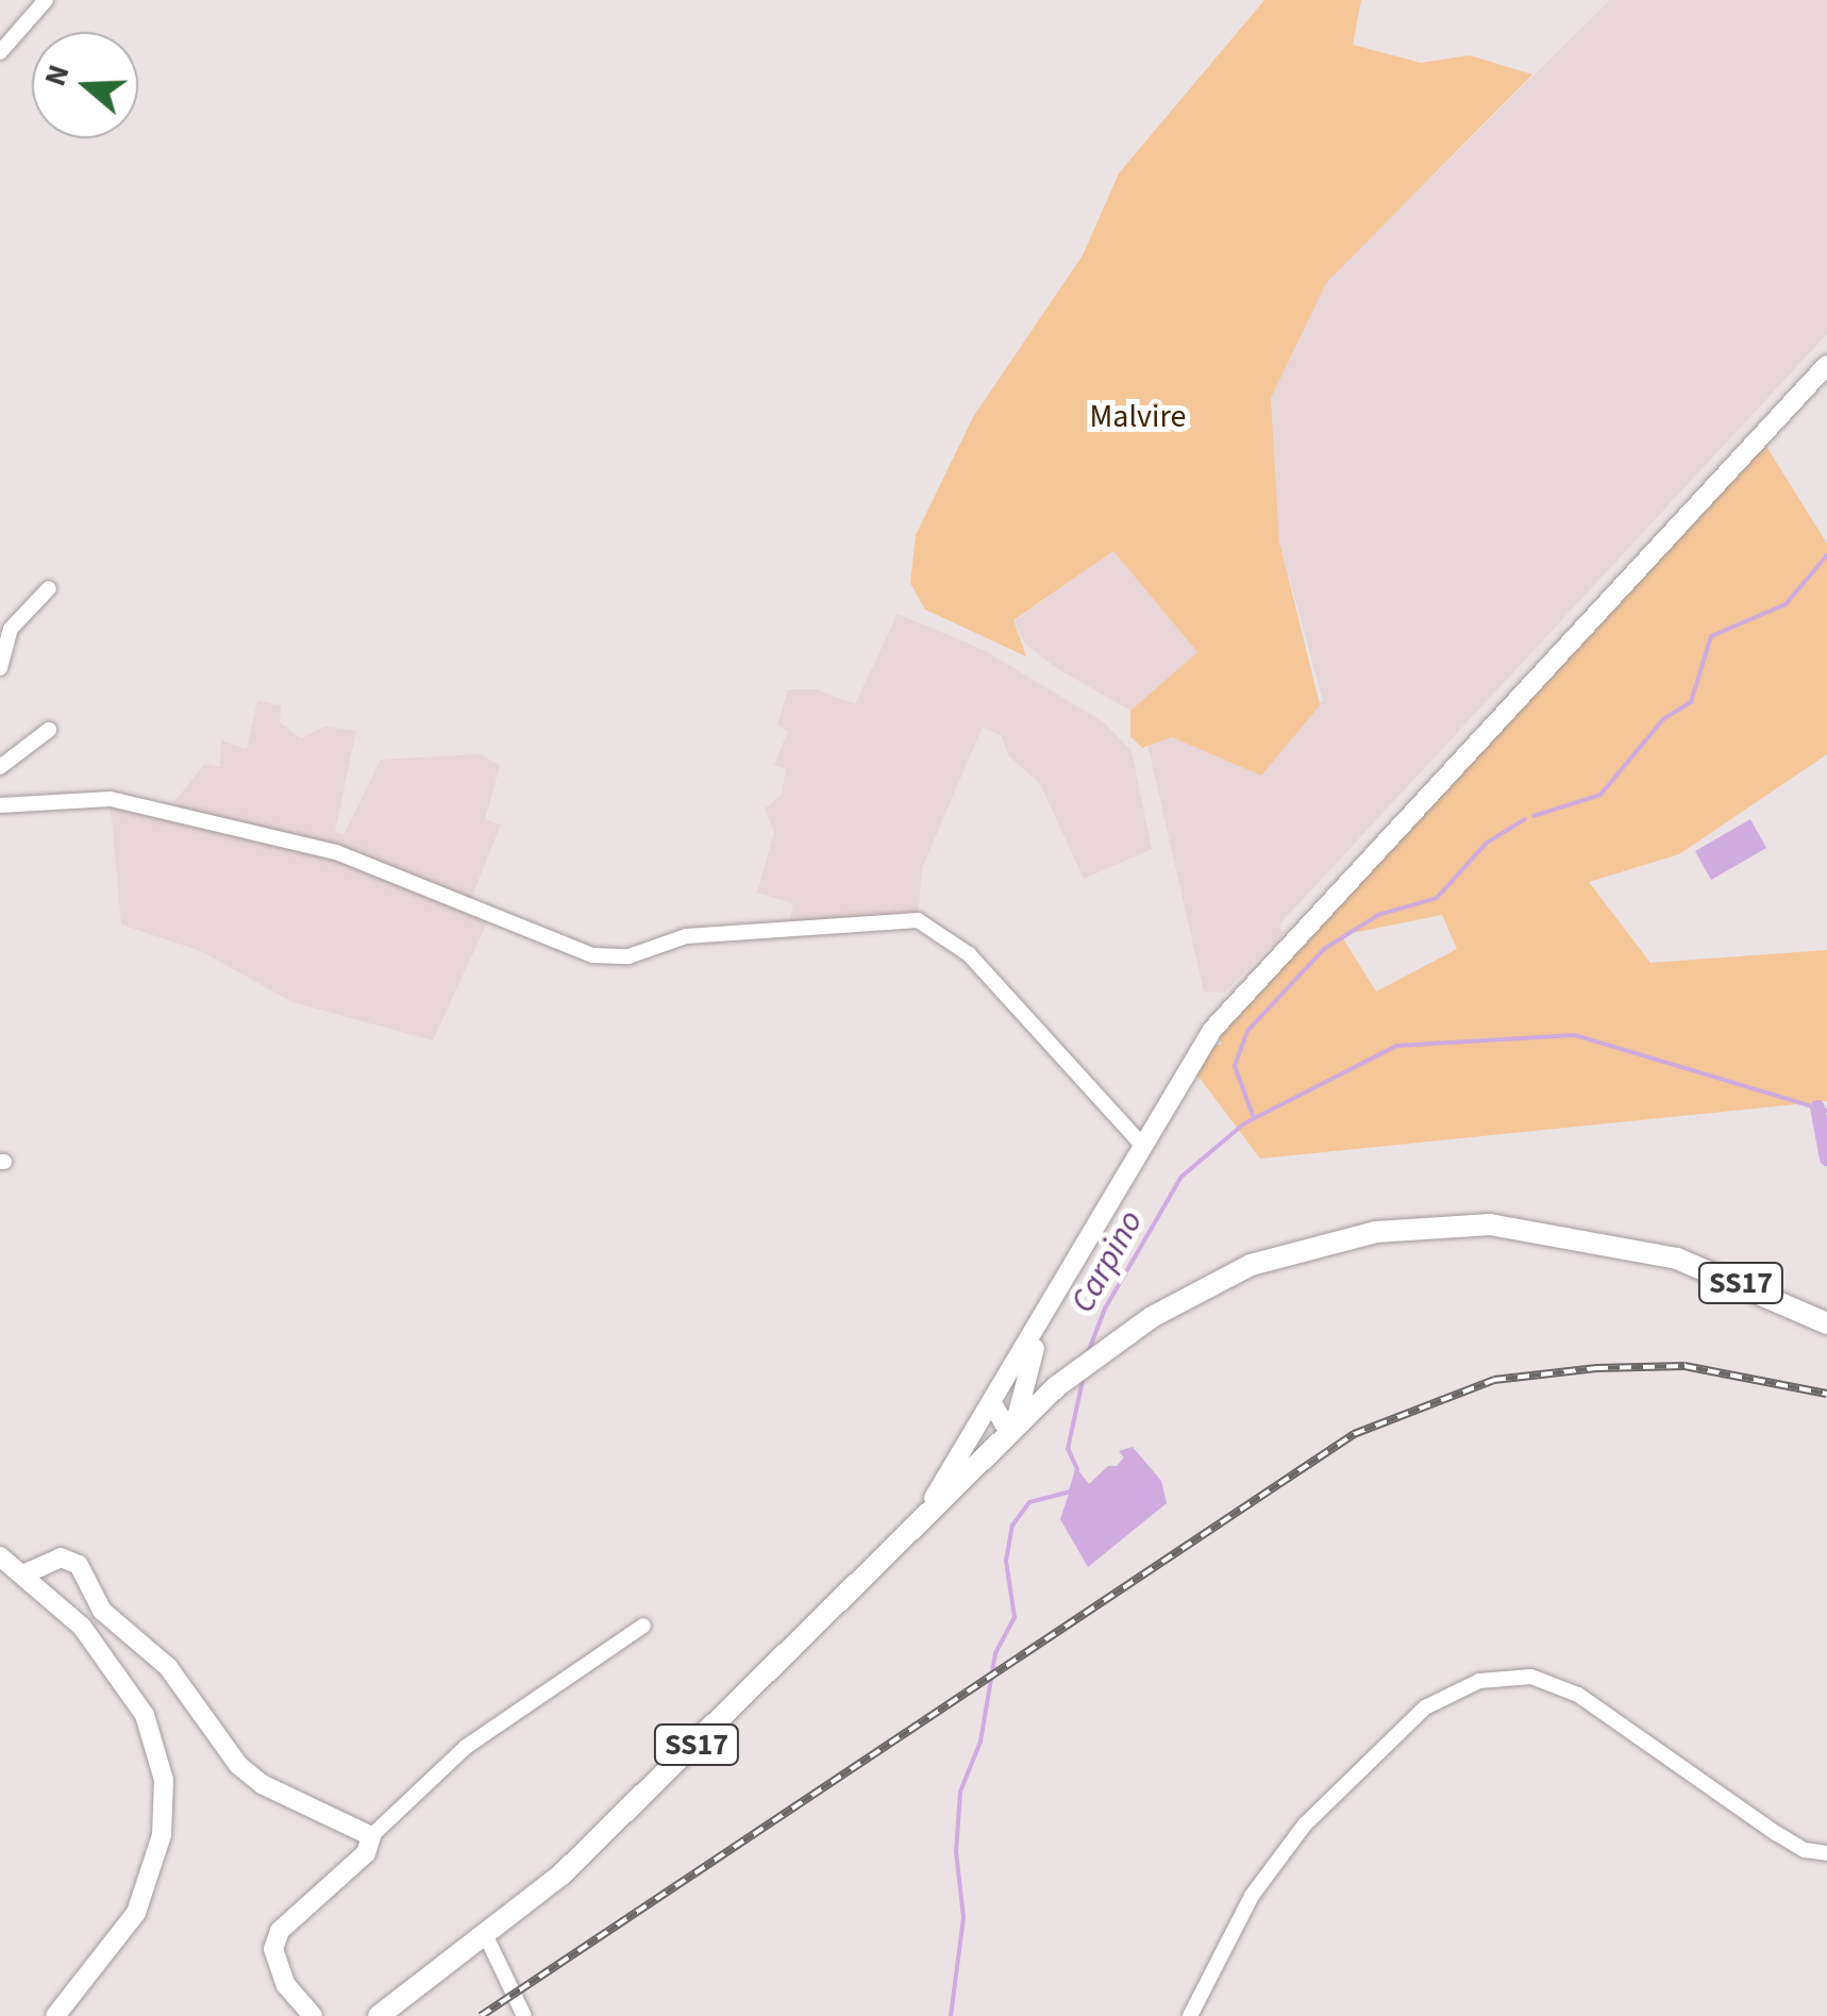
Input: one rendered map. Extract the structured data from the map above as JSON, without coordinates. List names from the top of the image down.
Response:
{
  "streets": {
    "main road": ["SS17"]
  },
  "water": ["Carpino"],
  "parks": ["Malvire"],
  "north": "left"
}
